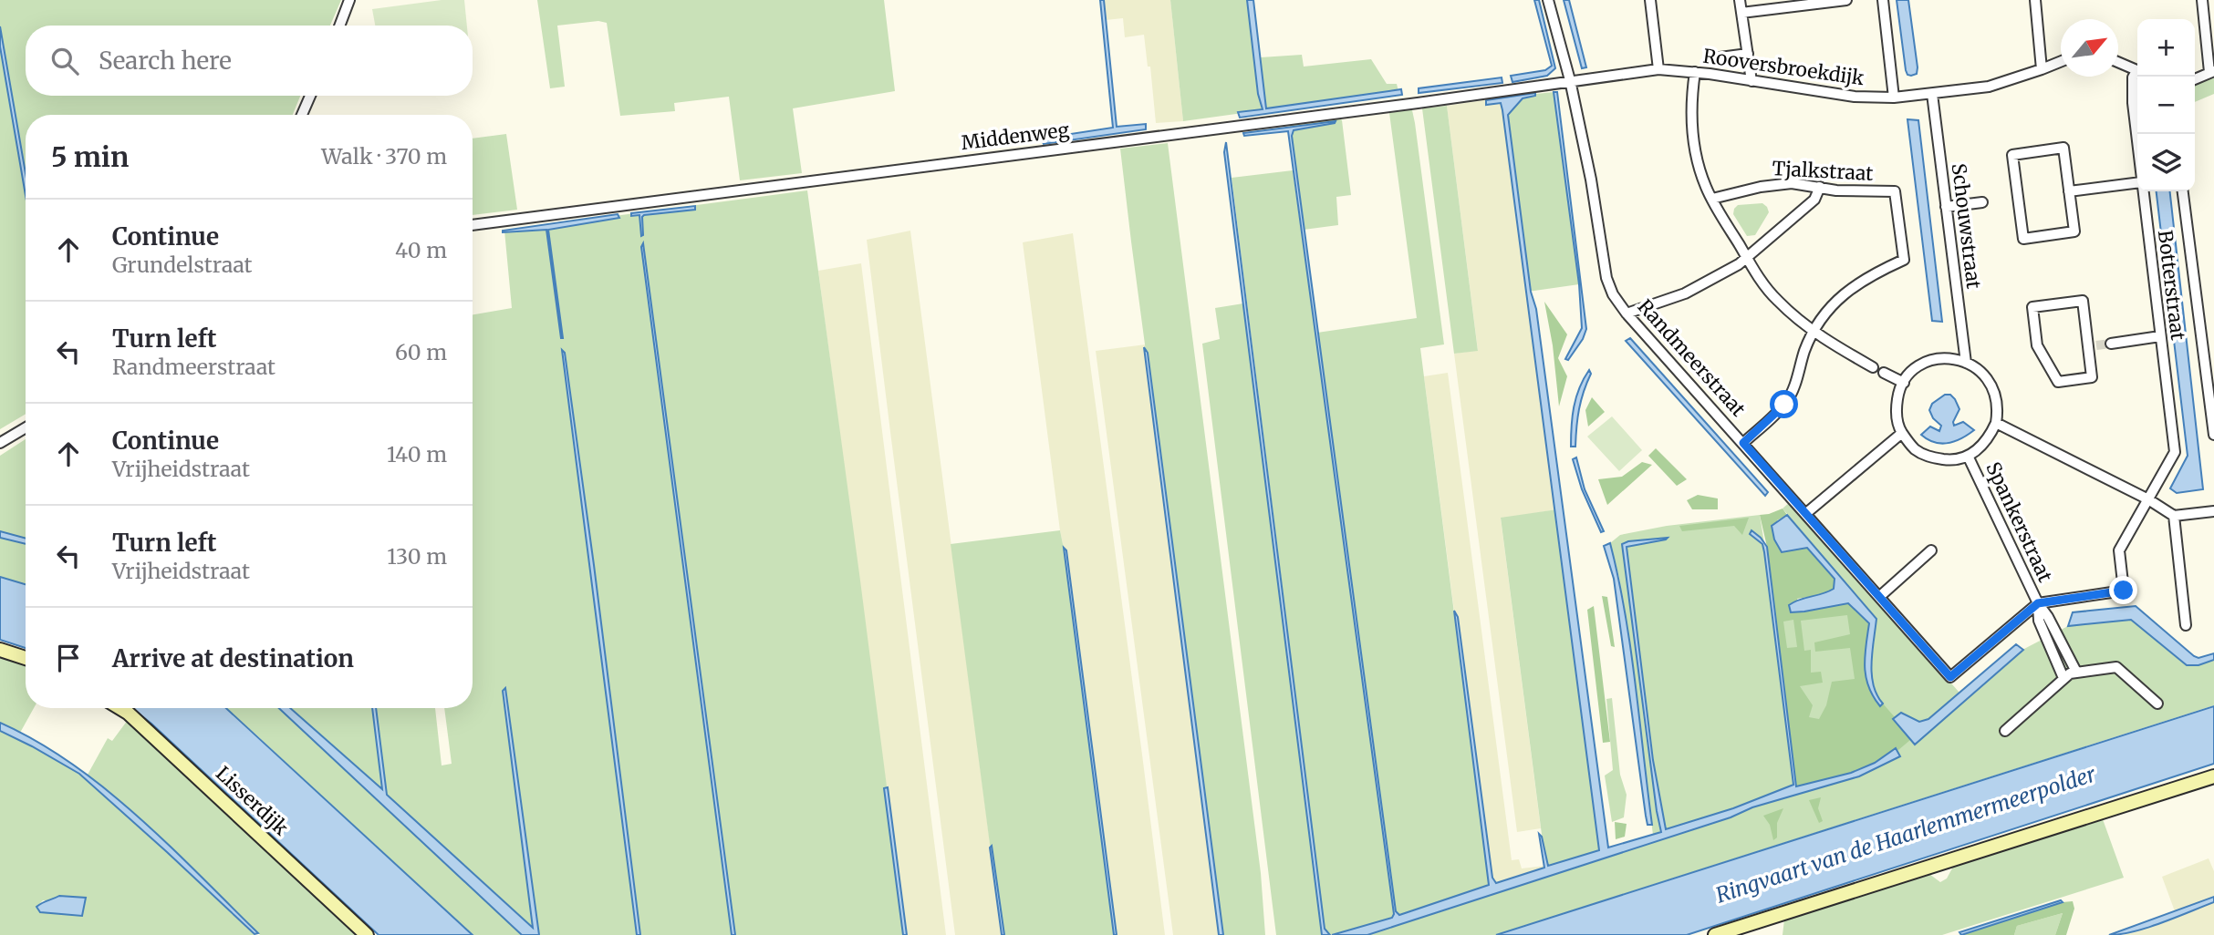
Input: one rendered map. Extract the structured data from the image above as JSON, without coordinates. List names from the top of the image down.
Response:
{
  "streets": {
    "street": [
      "Rooversbroekdijk",
      "Middenweg",
      "Tjalkstraat",
      "Schouwstraat",
      "Botterstraat",
      "Randmeerstraat",
      "Spankerstraat",
      "Lisserdijk"
    ]
  },
  "crossings": [
    ["Rooversbroekdijk", "Middenweg"],
    ["Rooversbroekdijk", "Schouwstraat"],
    ["Rooversbroekdijk", "Randmeerstraat"],
    ["Middenweg", "Randmeerstraat"],
    ["Schouwstraat", "Spankerstraat"],
    ["Botterstraat", "Randmeerstraat"],
    ["Botterstraat", "Spankerstraat"],
    ["Randmeerstraat", "Spankerstraat"]
  ],
  "water": ["Ringvaart van de Haarlemmermeerpolder"],
  "north": "top right",
  "page": {
    "map_buttons": ["+", "−"],
    "search": "Search here",
    "heading": ["5 min", "Walk · 370 m"],
    "list": [
      ["Continue", "Grundelstraat", "40 m"],
      ["Turn left", "Randmeerstraat", "60 m"],
      ["Continue", "Vrijheidstraat", "140 m"],
      ["Turn left", "Vrijheidstraat", "130 m"],
      "Arrive at destination"
    ]
  }
}
